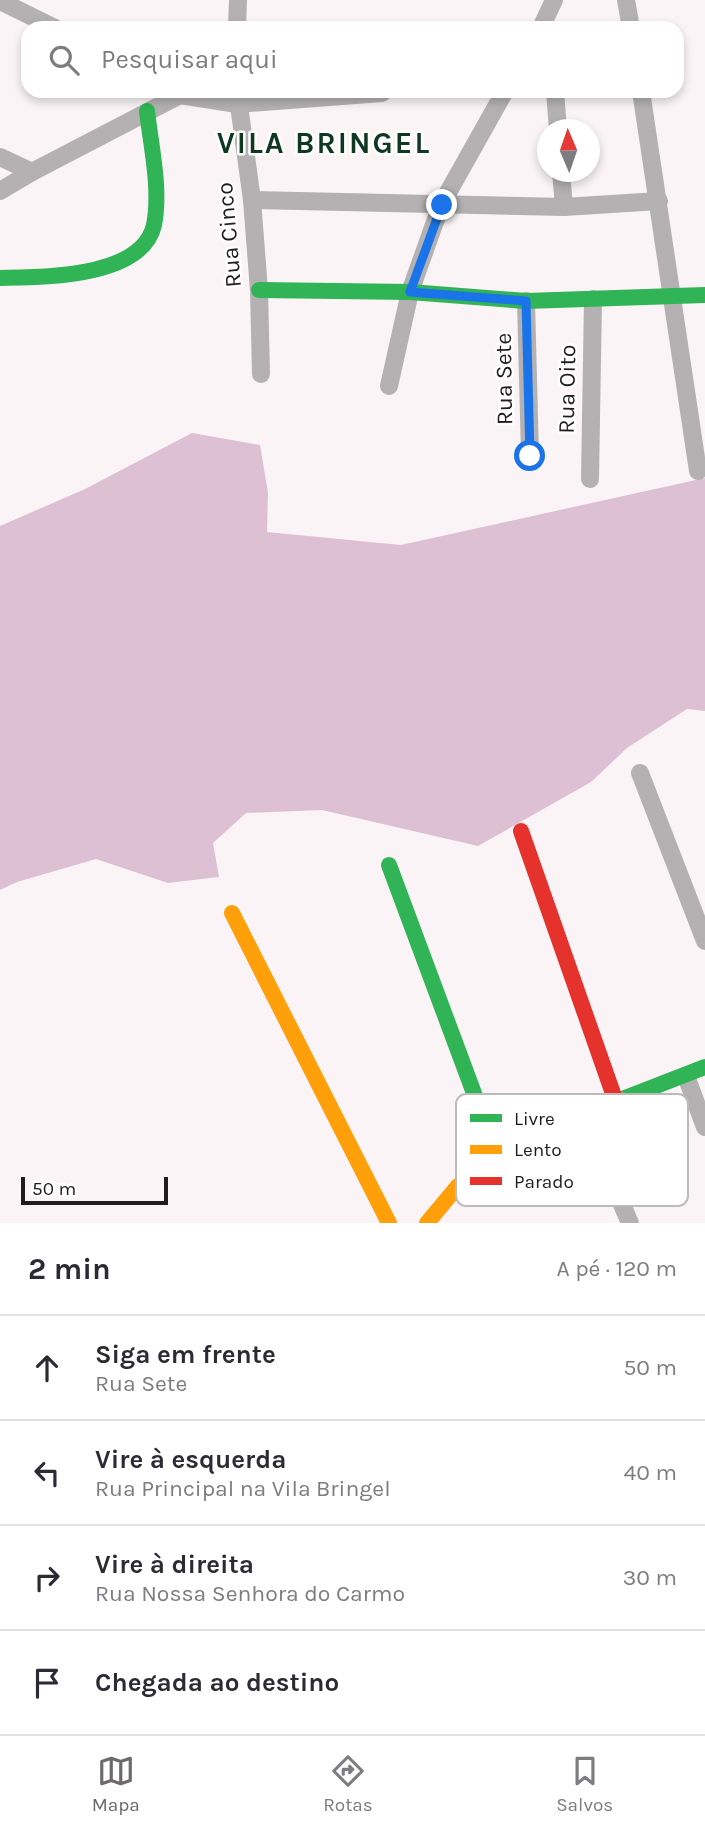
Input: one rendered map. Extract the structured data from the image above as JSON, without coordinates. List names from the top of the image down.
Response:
{
  "streets": {
    "street": ["Rua Cinco", "Rua Sete", "Rua Oito"]
  },
  "districts": ["VILA BRINGEL"],
  "legend": ["Livre", "Lento", "Parado"],
  "scale_bar": "50 m",
  "north": "top",
  "page": {
    "search": "Pesquisar aqui",
    "scale": "50 m",
    "heading": ["2 min", "A pé · 120 m"],
    "list": [
      ["Siga em frente", "Rua Sete", "50 m"],
      ["Vire à esquerda", "Rua Principal na Vila Bringel", "40 m"],
      ["Vire à direita", "Rua Nossa Senhora do Carmo", "30 m"],
      "Chegada ao destino"
    ],
    "nav": ["Mapa", "Rotas", "Salvos"]
  }
}
